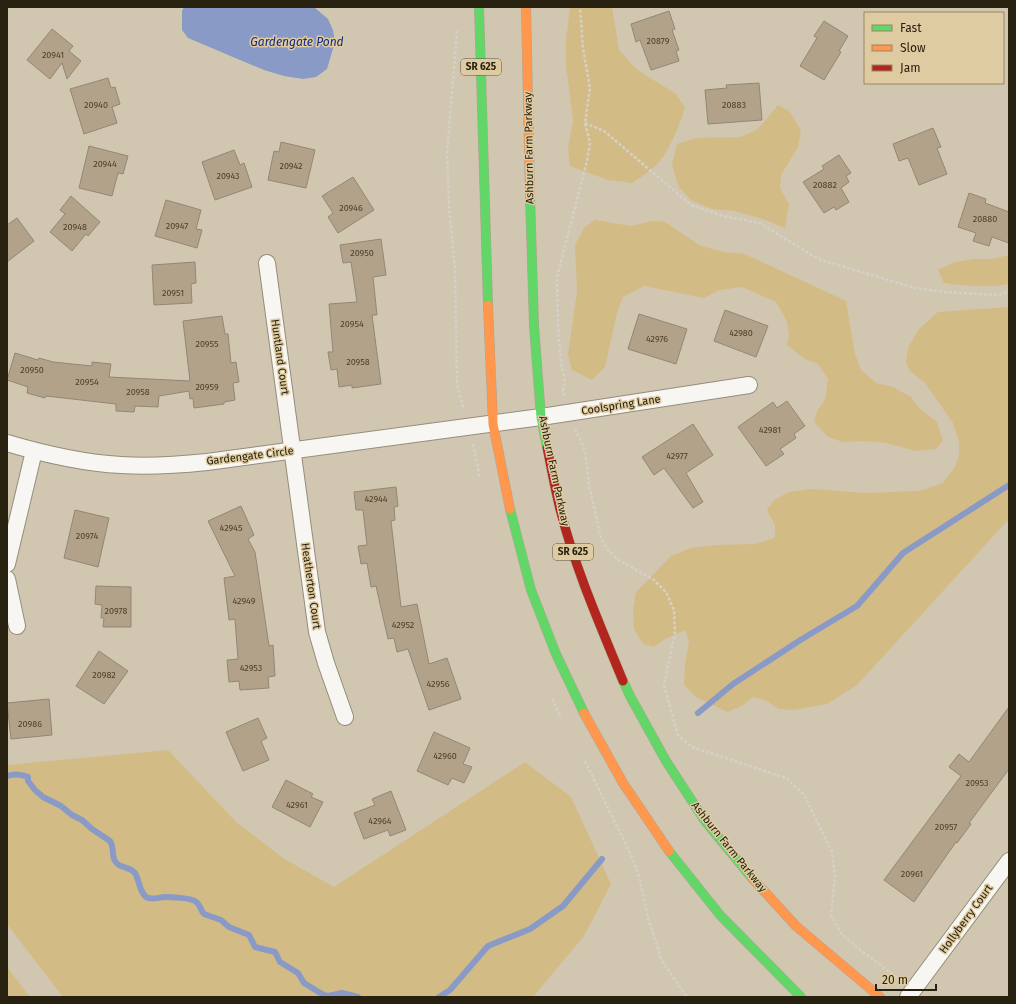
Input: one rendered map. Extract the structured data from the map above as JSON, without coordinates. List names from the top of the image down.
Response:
{
  "streets": {
    "main road": ["SR 625", "Ashburn Farm Parkway"],
    "street": [
      "Huntland Court",
      "Coolspring Lane",
      "Gardengate Circle",
      "Heatherton Court",
      "Hollyberry Court"
    ]
  },
  "crossings": [
    ["SR 625", "Coolspring Lane"],
    ["SR 625", "Gardengate Circle"],
    ["Ashburn Farm Parkway", "Coolspring Lane"],
    ["Huntland Court", "Gardengate Circle"],
    ["Huntland Court", "Heatherton Court"],
    ["Coolspring Lane", "Gardengate Circle"],
    ["Gardengate Circle", "Heatherton Court"]
  ],
  "water": ["Gardengate Pond"],
  "house_numbers": [
    "20879",
    "20941",
    "20940",
    "20883",
    "20944",
    "20942",
    "20943",
    "20882",
    "20946",
    "20880",
    "20947",
    "20948",
    "20950",
    "20951",
    "20954",
    "42980",
    "42976",
    "20955",
    "20958",
    "20950",
    "20954",
    "20959",
    "20958",
    "42981",
    "42977",
    "42944",
    "42945",
    "20974",
    "42949",
    "20978",
    "42952",
    "42953",
    "20982",
    "42956",
    "20986",
    "42960",
    "20953",
    "42961",
    "42964",
    "20957",
    "20961"
  ],
  "legend": ["Fast", "Slow", "Jam"],
  "scale_bar": "20 m"
}
